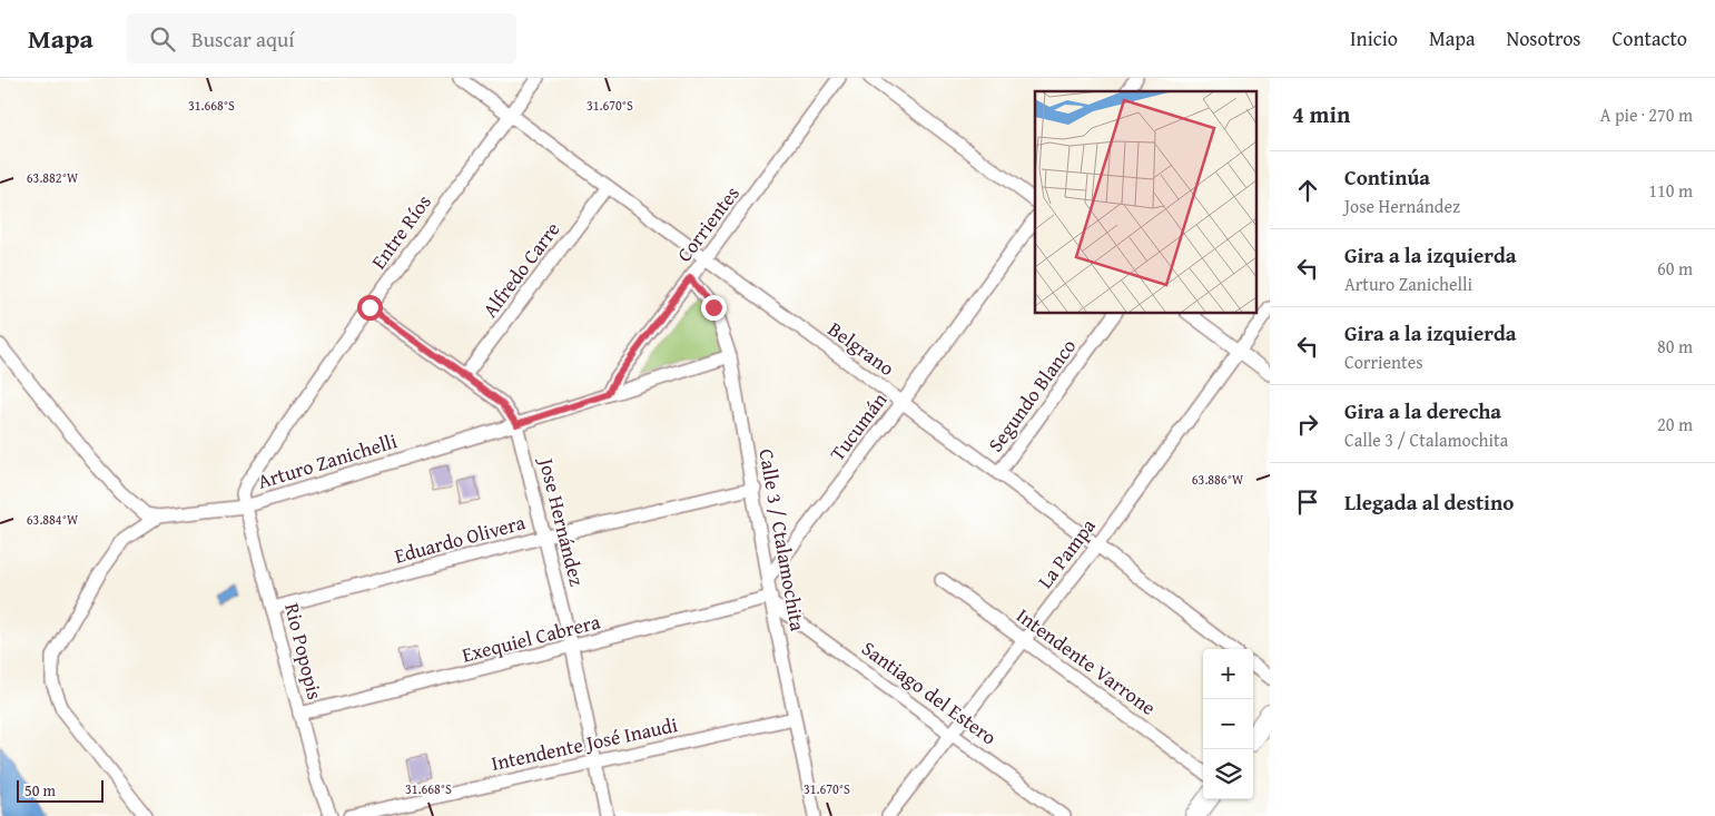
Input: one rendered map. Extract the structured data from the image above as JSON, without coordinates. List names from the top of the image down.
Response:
{
  "streets": {
    "street": [
      "Corrientes",
      "Entre Ríos",
      "Alfredo Carre",
      "Belgrano",
      "Segundo Blanco",
      "Tucumán",
      "Arturo Zanichelli",
      "Jose Hernández",
      "Eduardo Olivera",
      "Calle 3 / Ctalamochita",
      "La Pampa",
      "Exequiel Cabrera",
      "Rio Popopis",
      "Intendente Varrone",
      "Santiago del Estero",
      "Intendente José Inaudi"
    ]
  },
  "crossings": [
    ["Corrientes", "Belgrano"],
    ["Corrientes", "Arturo Zanichelli"],
    ["Corrientes", "Calle 3 / Ctalamochita"],
    ["Entre Ríos", "Belgrano"],
    ["Entre Ríos", "Arturo Zanichelli"],
    ["Entre Ríos", "Jose Hernández"],
    ["Entre Ríos", "Rio Popopis"],
    ["Alfredo Carre", "Belgrano"],
    ["Alfredo Carre", "Jose Hernández"],
    ["Belgrano", "Segundo Blanco"],
    ["Belgrano", "Tucumán"],
    ["Belgrano", "La Pampa"],
    ["Tucumán", "Calle 3 / Ctalamochita"],
    ["Arturo Zanichelli", "Jose Hernández"],
    ["Arturo Zanichelli", "Calle 3 / Ctalamochita"],
    ["Arturo Zanichelli", "Rio Popopis"],
    ["Jose Hernández", "Eduardo Olivera"],
    ["Jose Hernández", "Exequiel Cabrera"],
    ["Jose Hernández", "Intendente José Inaudi"],
    ["Eduardo Olivera", "Calle 3 / Ctalamochita"],
    ["Eduardo Olivera", "Rio Popopis"],
    ["Calle 3 / Ctalamochita", "Exequiel Cabrera"],
    ["Calle 3 / Ctalamochita", "Santiago del Estero"],
    ["Calle 3 / Ctalamochita", "Intendente José Inaudi"],
    ["La Pampa", "Intendente Varrone"],
    ["La Pampa", "Santiago del Estero"],
    ["Exequiel Cabrera", "Rio Popopis"],
    ["Exequiel Cabrera", "Santiago del Estero"]
  ],
  "scale_bar": "50 m",
  "page": {
    "header": "Mapa",
    "search": "Buscar aquí",
    "nav": [
      "Inicio",
      "Mapa",
      "Nosotros",
      "Contacto"
    ],
    "heading": ["4 min", "A pie · 270 m"],
    "list": [
      ["Continúa", "Jose Hernández", "110 m"],
      ["Gira a la izquierda", "Arturo Zanichelli", "60 m"],
      ["Gira a la izquierda", "Corrientes", "80 m"],
      ["Gira a la derecha", "Calle 3 / Ctalamochita", "20 m"],
      "Llegada al destino"
    ],
    "map_buttons": ["+", "−"],
    "scale": "50 m"
  },
  "coordinates": [
    "31.668°S",
    "31.670°S",
    "63.882°W",
    "63.886°W",
    "63.884°W"
  ]
}
